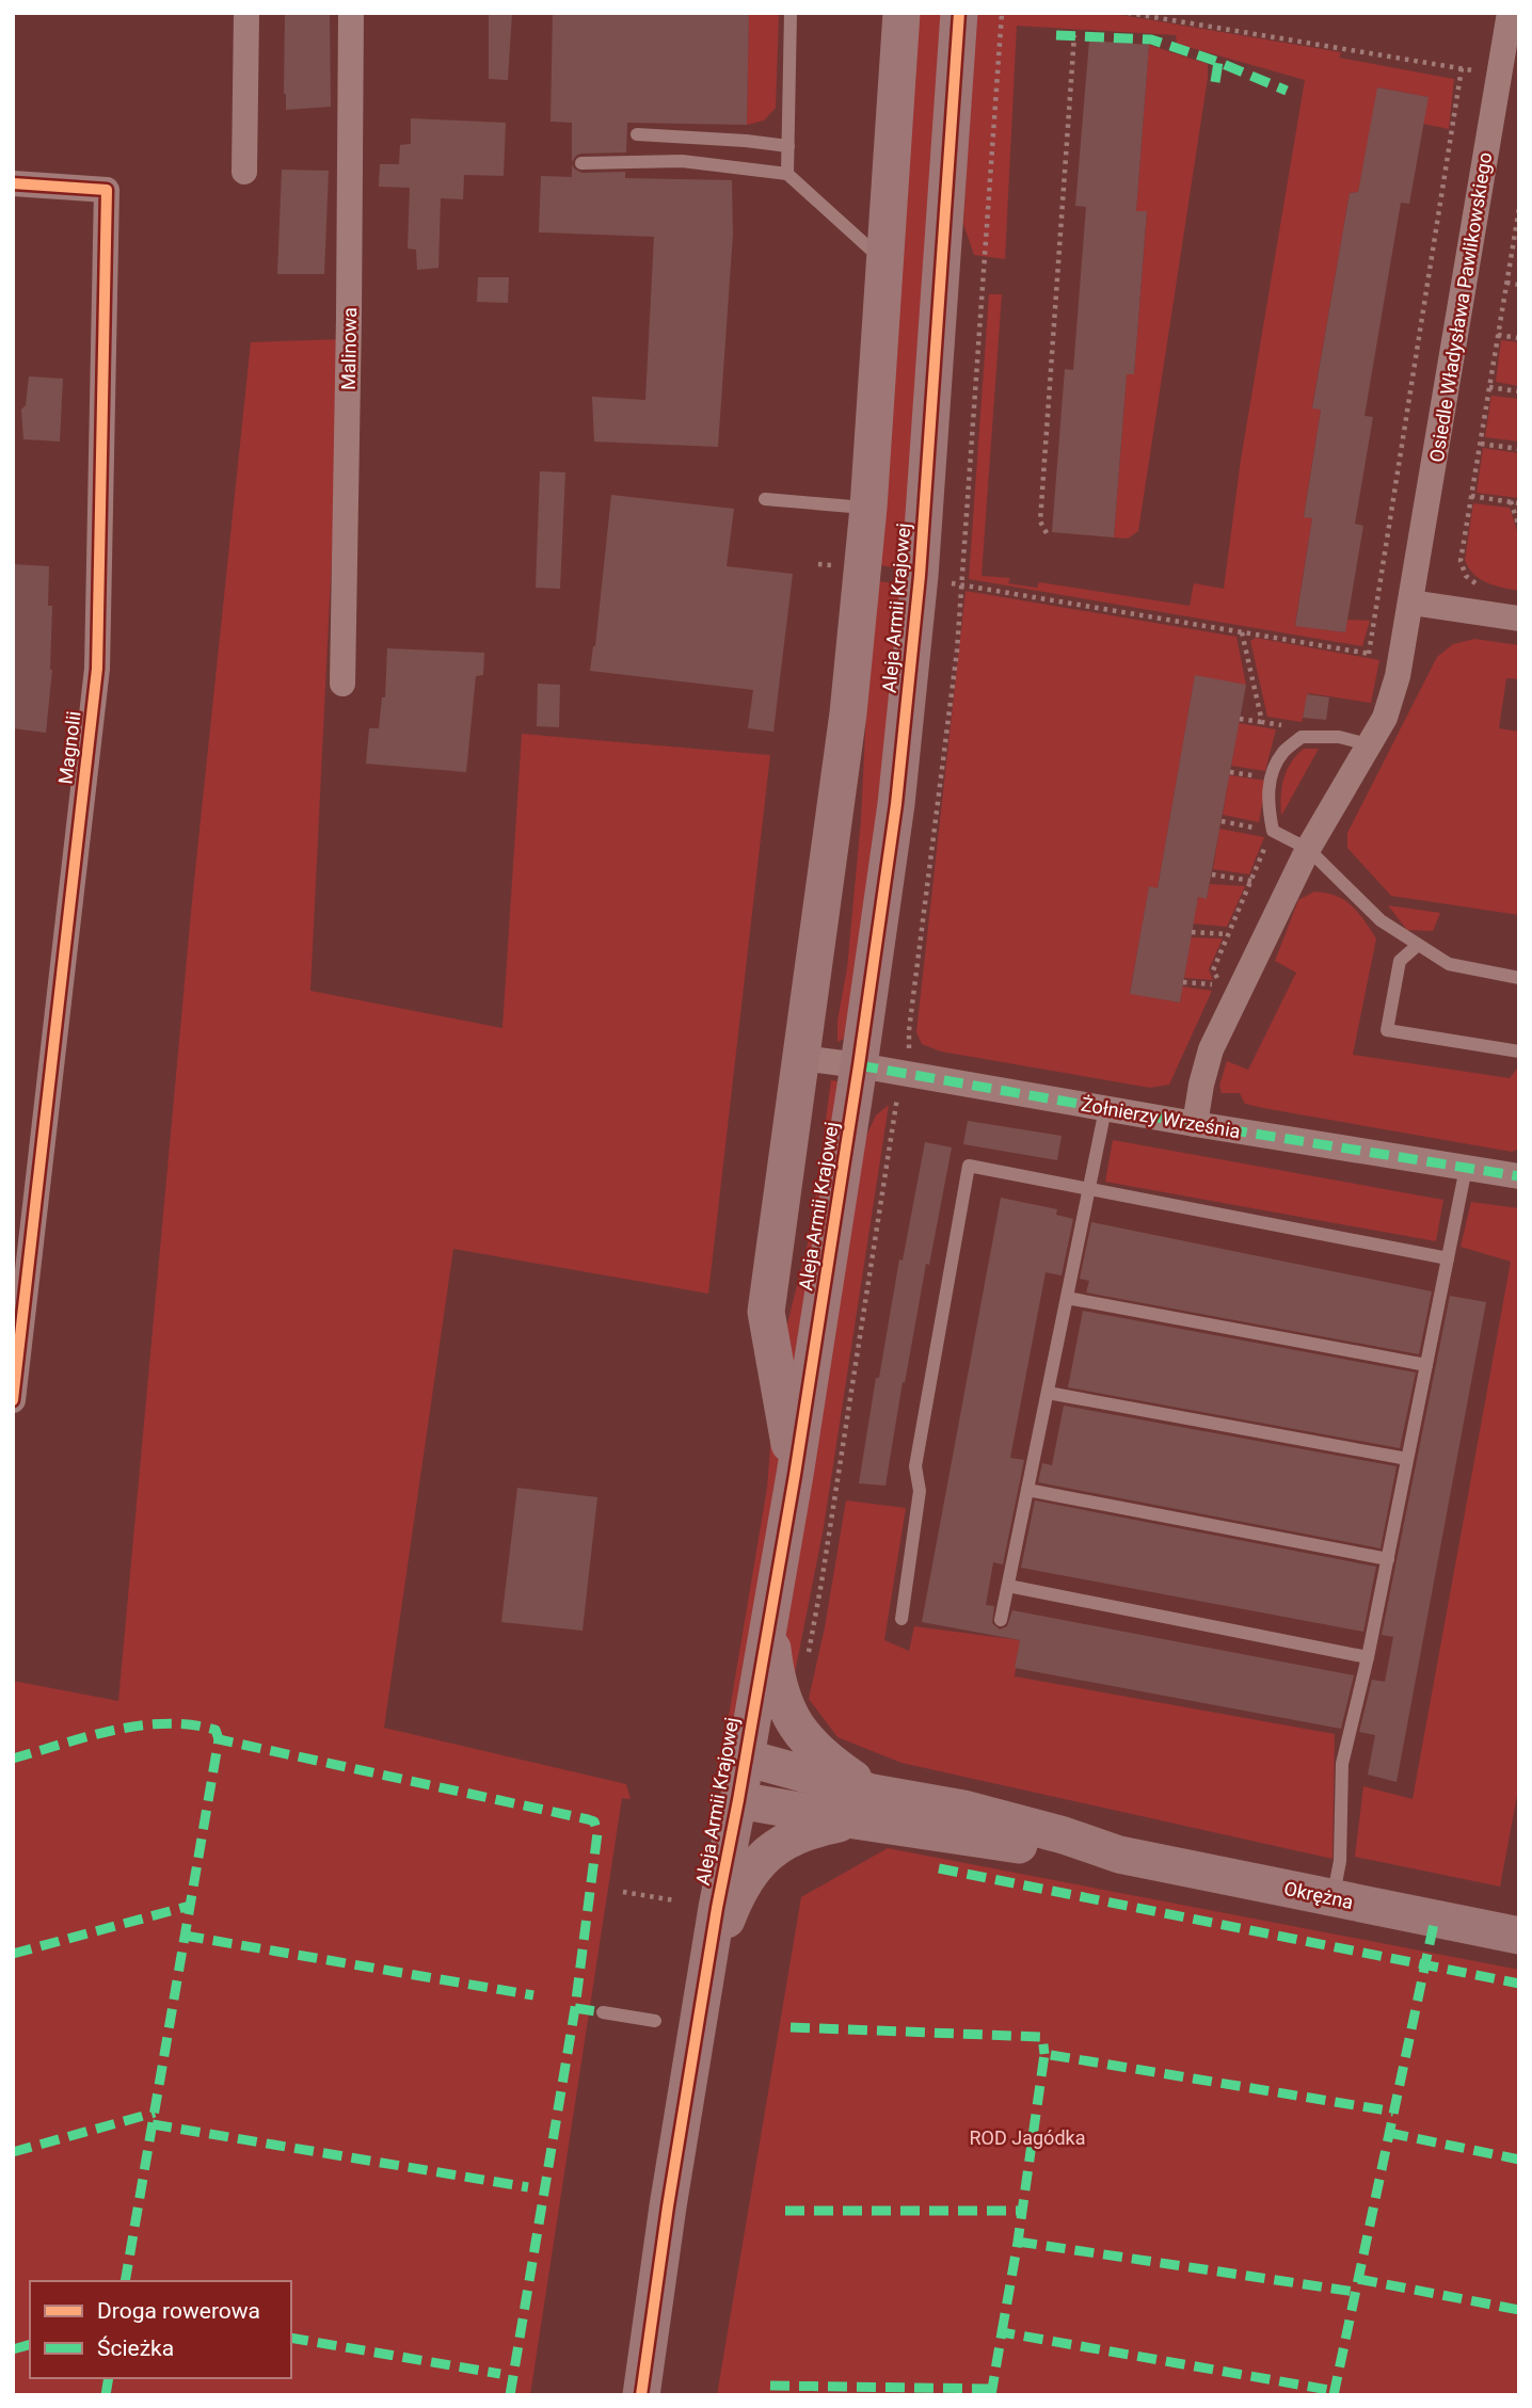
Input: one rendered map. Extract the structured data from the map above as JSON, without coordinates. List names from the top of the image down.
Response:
{
  "streets": {
    "street": [
      "Osiedle Władysława Pawlikowskiego",
      "Malinowa",
      "Aleja Armii Krajowej",
      "Magnolii",
      "Żołnierzy Września",
      "Okrężna"
    ]
  },
  "crossings": [
    ["Osiedle Władysława Pawlikowskiego", "Żołnierzy Września"],
    ["Aleja Armii Krajowej", "Żołnierzy Września"],
    ["Aleja Armii Krajowej", "Okrężna"]
  ],
  "parks": ["ROD Jagódka"],
  "legend": ["Droga rowerowa", "Ścieżka"]
}
